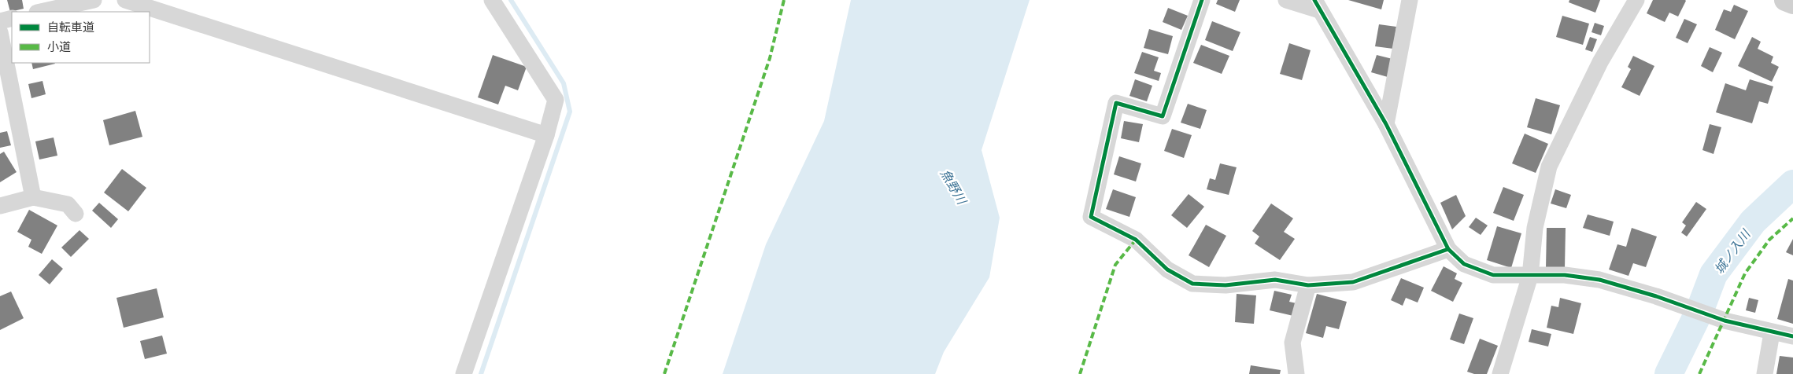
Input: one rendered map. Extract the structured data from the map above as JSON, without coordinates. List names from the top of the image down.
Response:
{
  "water": ["魚野川", "城ノ入川"],
  "legend": ["自転車道", "小道"]
}
